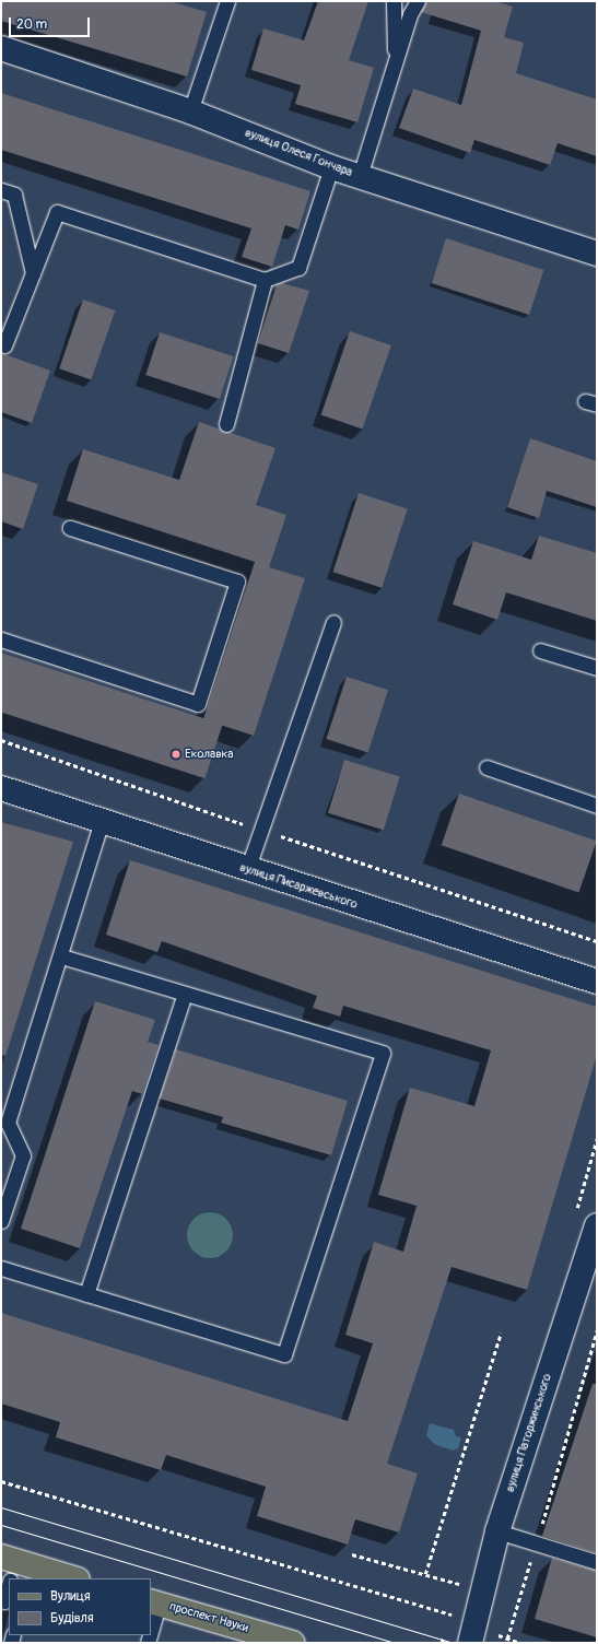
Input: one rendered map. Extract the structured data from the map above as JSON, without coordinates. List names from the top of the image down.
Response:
{
  "streets": {
    "main road": ["проспект Науки"],
    "street": ["вулиця Олеся Гончара", "вулиця Писаржевського", "вулиця Паторжинського"]
  },
  "places": ["Еколавка"],
  "legend": ["Вулиця", "Будівля"],
  "scale_bar": "20 m"
}
